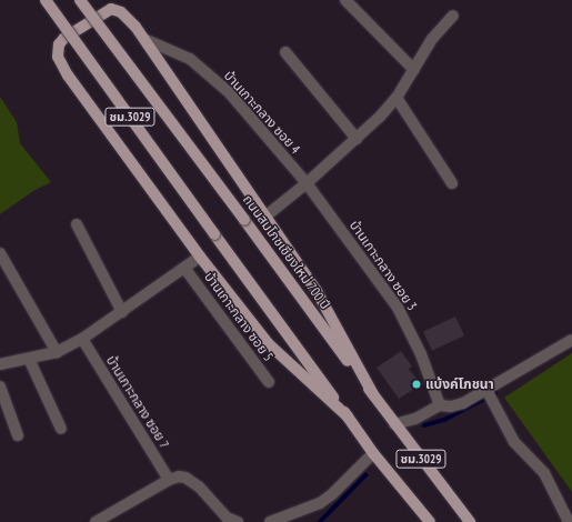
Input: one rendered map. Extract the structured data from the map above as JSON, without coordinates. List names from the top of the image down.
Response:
{
  "streets": {
    "main road": ["ชม.3029", "ถนนสมโภชเชียงใหม่ 700 ปี"],
    "street": [
      "บ้านเกาะกลาง ซอย 4",
      "บ้านเกาะกลาง ซอย 3",
      "บ้านเกาะกลาง ซอย 5",
      "บ้านเกาะกลาง ซอย 7"
    ]
  },
  "crossings": [
    ["บ้านเกาะกลาง ซอย 4", "บ้านเกาะกลาง ซอย 3"]
  ],
  "places": ["แบ้งค์โภชนา"]
}
